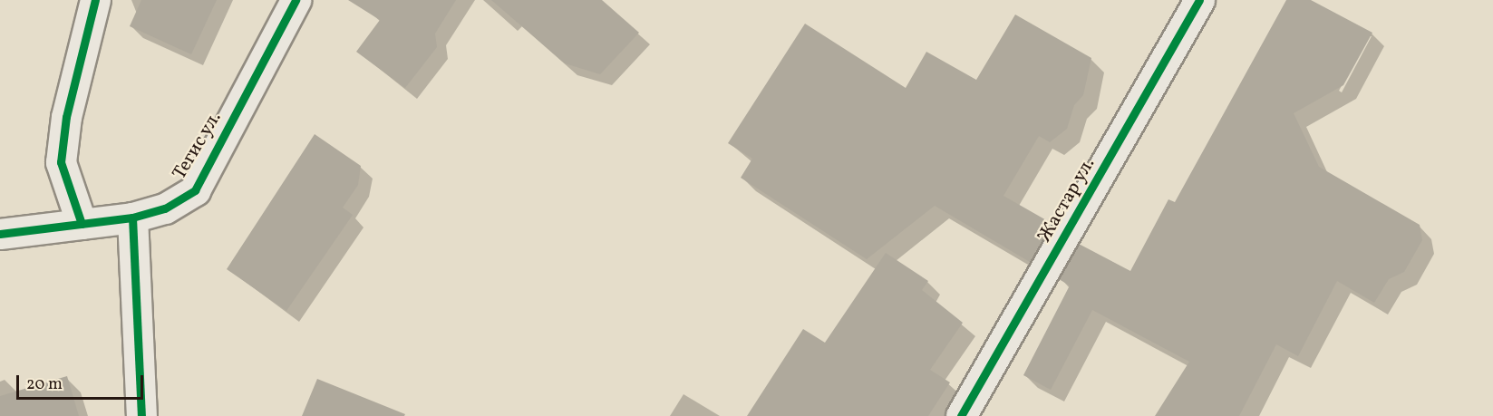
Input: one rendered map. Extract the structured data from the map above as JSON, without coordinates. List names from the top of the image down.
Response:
{
  "streets": {
    "street": ["Тегис ул.", "Жастар ул."]
  },
  "scale_bar": "20 m"
}
